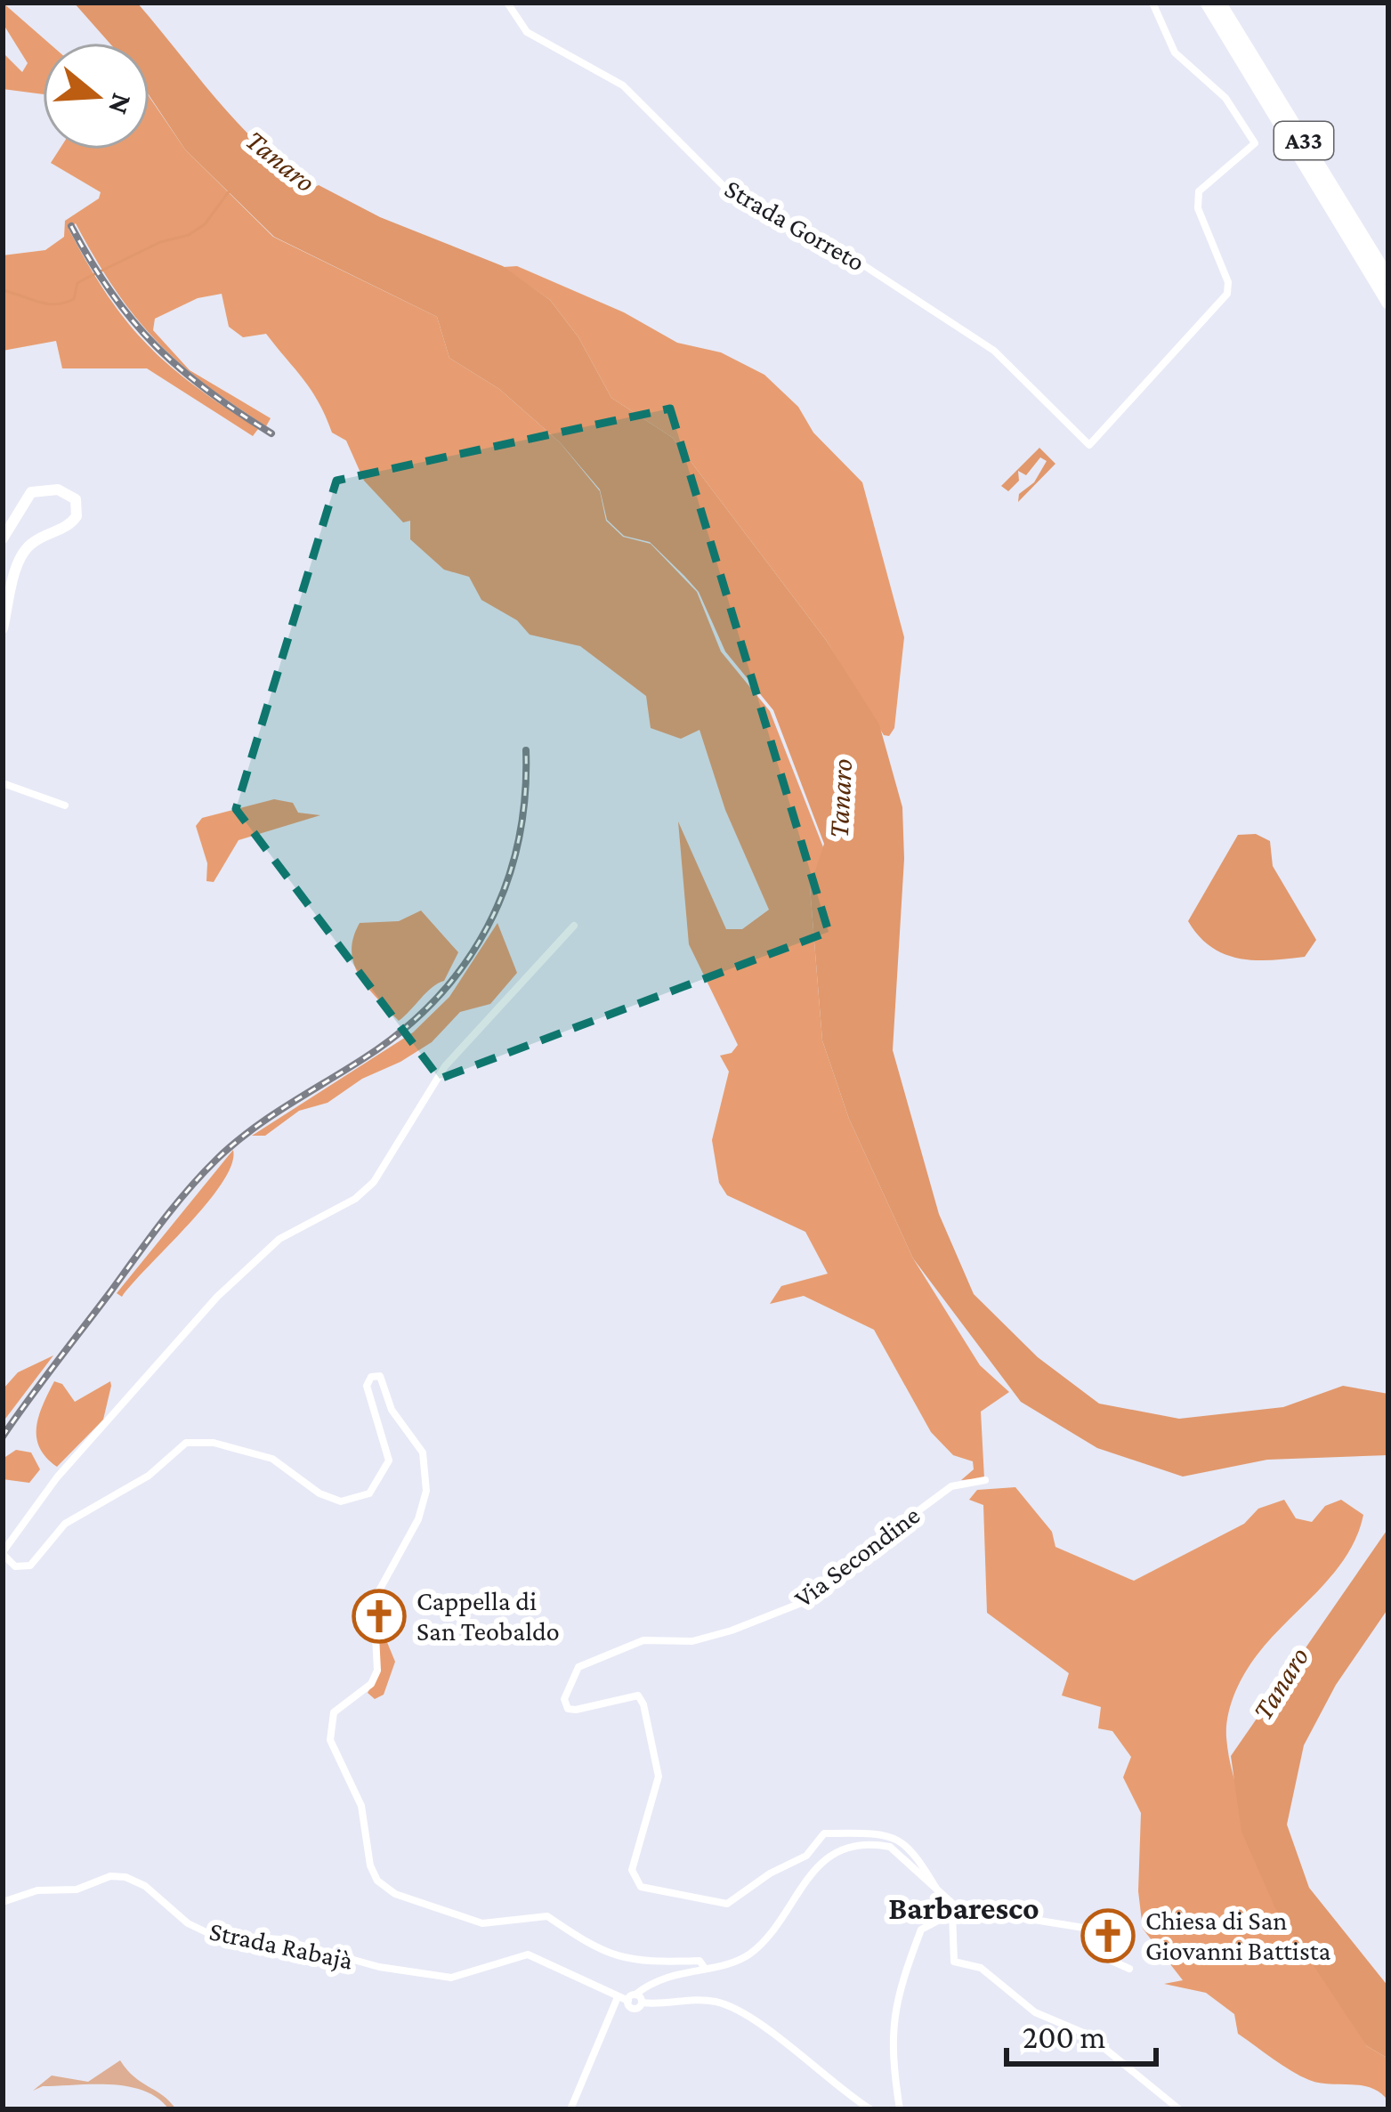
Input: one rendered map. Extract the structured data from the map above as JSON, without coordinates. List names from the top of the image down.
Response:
{
  "streets": {
    "highway": ["A33"],
    "street": ["Strada Gorreto", "Via Secondine", "Strada Rabajà"]
  },
  "districts": ["Barbaresco"],
  "water": ["Tanaro"],
  "places": {
    "church": ["Cappella di San Teobaldo", "Chiesa di San Giovanni Battista"]
  },
  "scale_bar": "200 m",
  "north": "right"
}
